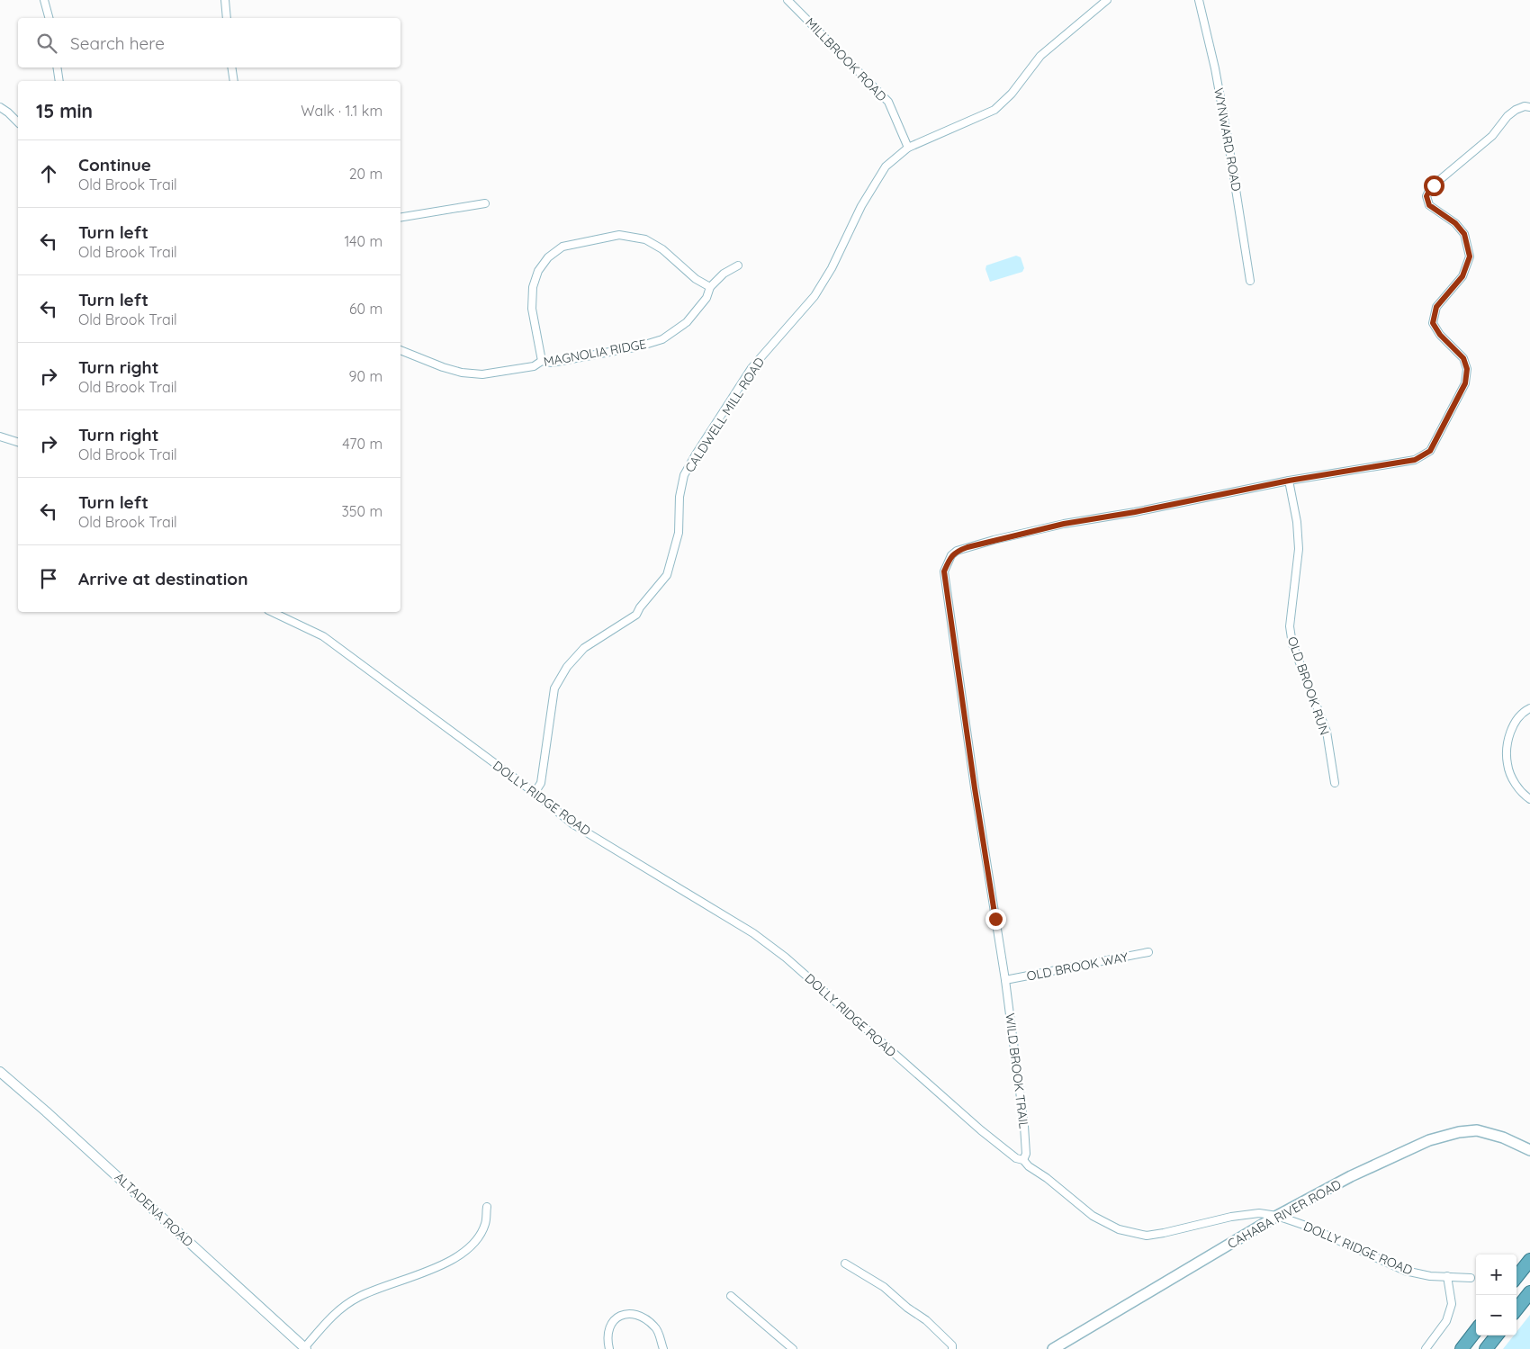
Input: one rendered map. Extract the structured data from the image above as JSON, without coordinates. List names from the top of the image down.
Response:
{
  "streets": {
    "main road": ["CAHABA RIVER ROAD"],
    "street": [
      "MILLBROOK ROAD",
      "WYNWARD ROAD",
      "MAGNOLIA RIDGE",
      "CALDWELL MILL ROAD",
      "OLD BROOK RUN",
      "DOLLY RIDGE ROAD",
      "OLD BROOK WAY",
      "WILD BROOK TRAIL",
      "ALTADENA ROAD"
    ]
  },
  "crossings": [
    ["MILLBROOK ROAD", "CALDWELL MILL ROAD"],
    ["CALDWELL MILL ROAD", "DOLLY RIDGE ROAD"],
    ["OLD BROOK RUN", "WILD BROOK TRAIL"],
    ["DOLLY RIDGE ROAD", "WILD BROOK TRAIL"],
    ["DOLLY RIDGE ROAD", "CAHABA RIVER ROAD"],
    ["OLD BROOK WAY", "WILD BROOK TRAIL"]
  ],
  "page": {
    "search": "Search here",
    "heading": ["15 min", "Walk · 1.1 km"],
    "list": [
      ["Continue", "Old Brook Trail", "20 m"],
      ["Turn left", "Old Brook Trail", "140 m"],
      ["Turn left", "Old Brook Trail", "60 m"],
      ["Turn right", "Old Brook Trail", "90 m"],
      ["Turn right", "Old Brook Trail", "470 m"],
      ["Turn left", "Old Brook Trail", "350 m"],
      "Arrive at destination"
    ],
    "map_buttons": ["+", "−"]
  }
}
